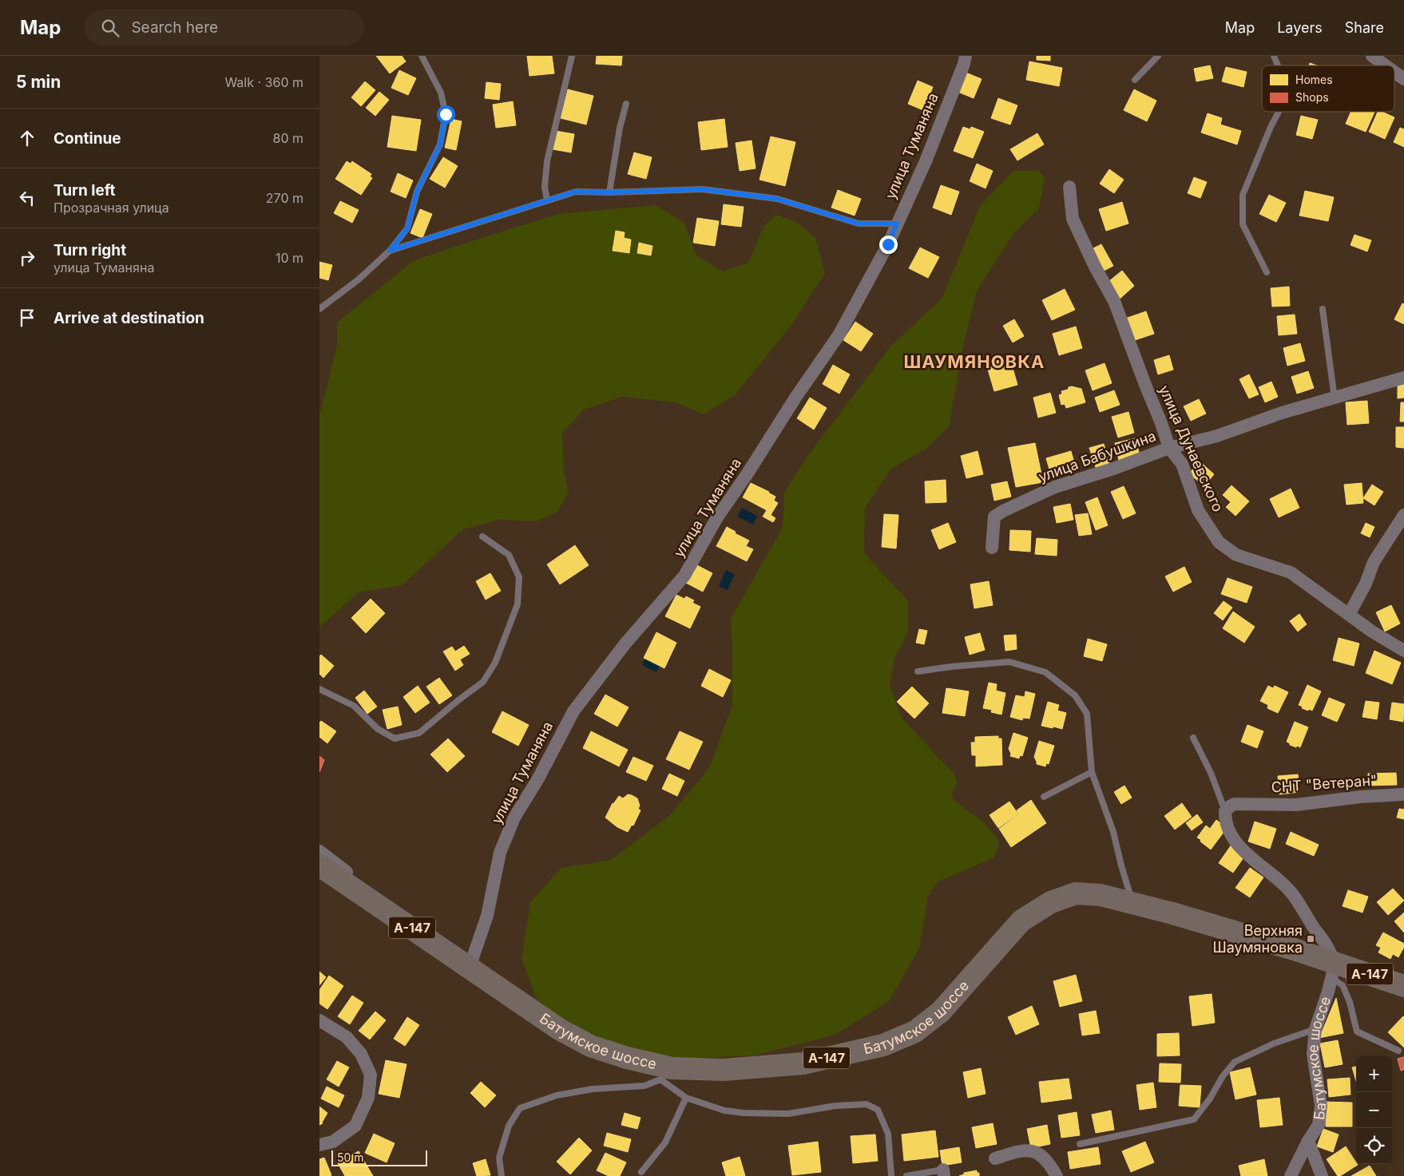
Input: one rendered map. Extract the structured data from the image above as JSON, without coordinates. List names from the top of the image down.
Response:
{
  "streets": {
    "highway": ["А-147", "Батумское шоссе"],
    "street": [
      "улица Туманяна",
      "улица Дунаевского",
      "улица Бабушкина",
      "СНТ \"Ветеран\""
    ]
  },
  "crossings": [
    ["улица Туманяна", "Батумское шоссе"],
    ["улица Дунаевского", "улица Бабушкина"]
  ],
  "districts": ["ШАУМЯНОВКА"],
  "places": {
    "transit": ["Верхняя Шаумяновка"]
  },
  "legend": ["Homes", "Shops"],
  "scale_bar": "50 m",
  "page": {
    "header": "Map",
    "search": "Search here",
    "nav": ["Map", "Layers", "Share"],
    "heading": ["5 min", "Walk · 360 m"],
    "list": [
      ["Continue", "80 m"],
      ["Turn left", "Прозрачная улица", "270 m"],
      ["Turn right", "улица Туманяна", "10 m"],
      "Arrive at destination"
    ],
    "map_buttons": ["+", "−"],
    "scale": "50 m"
  }
}
